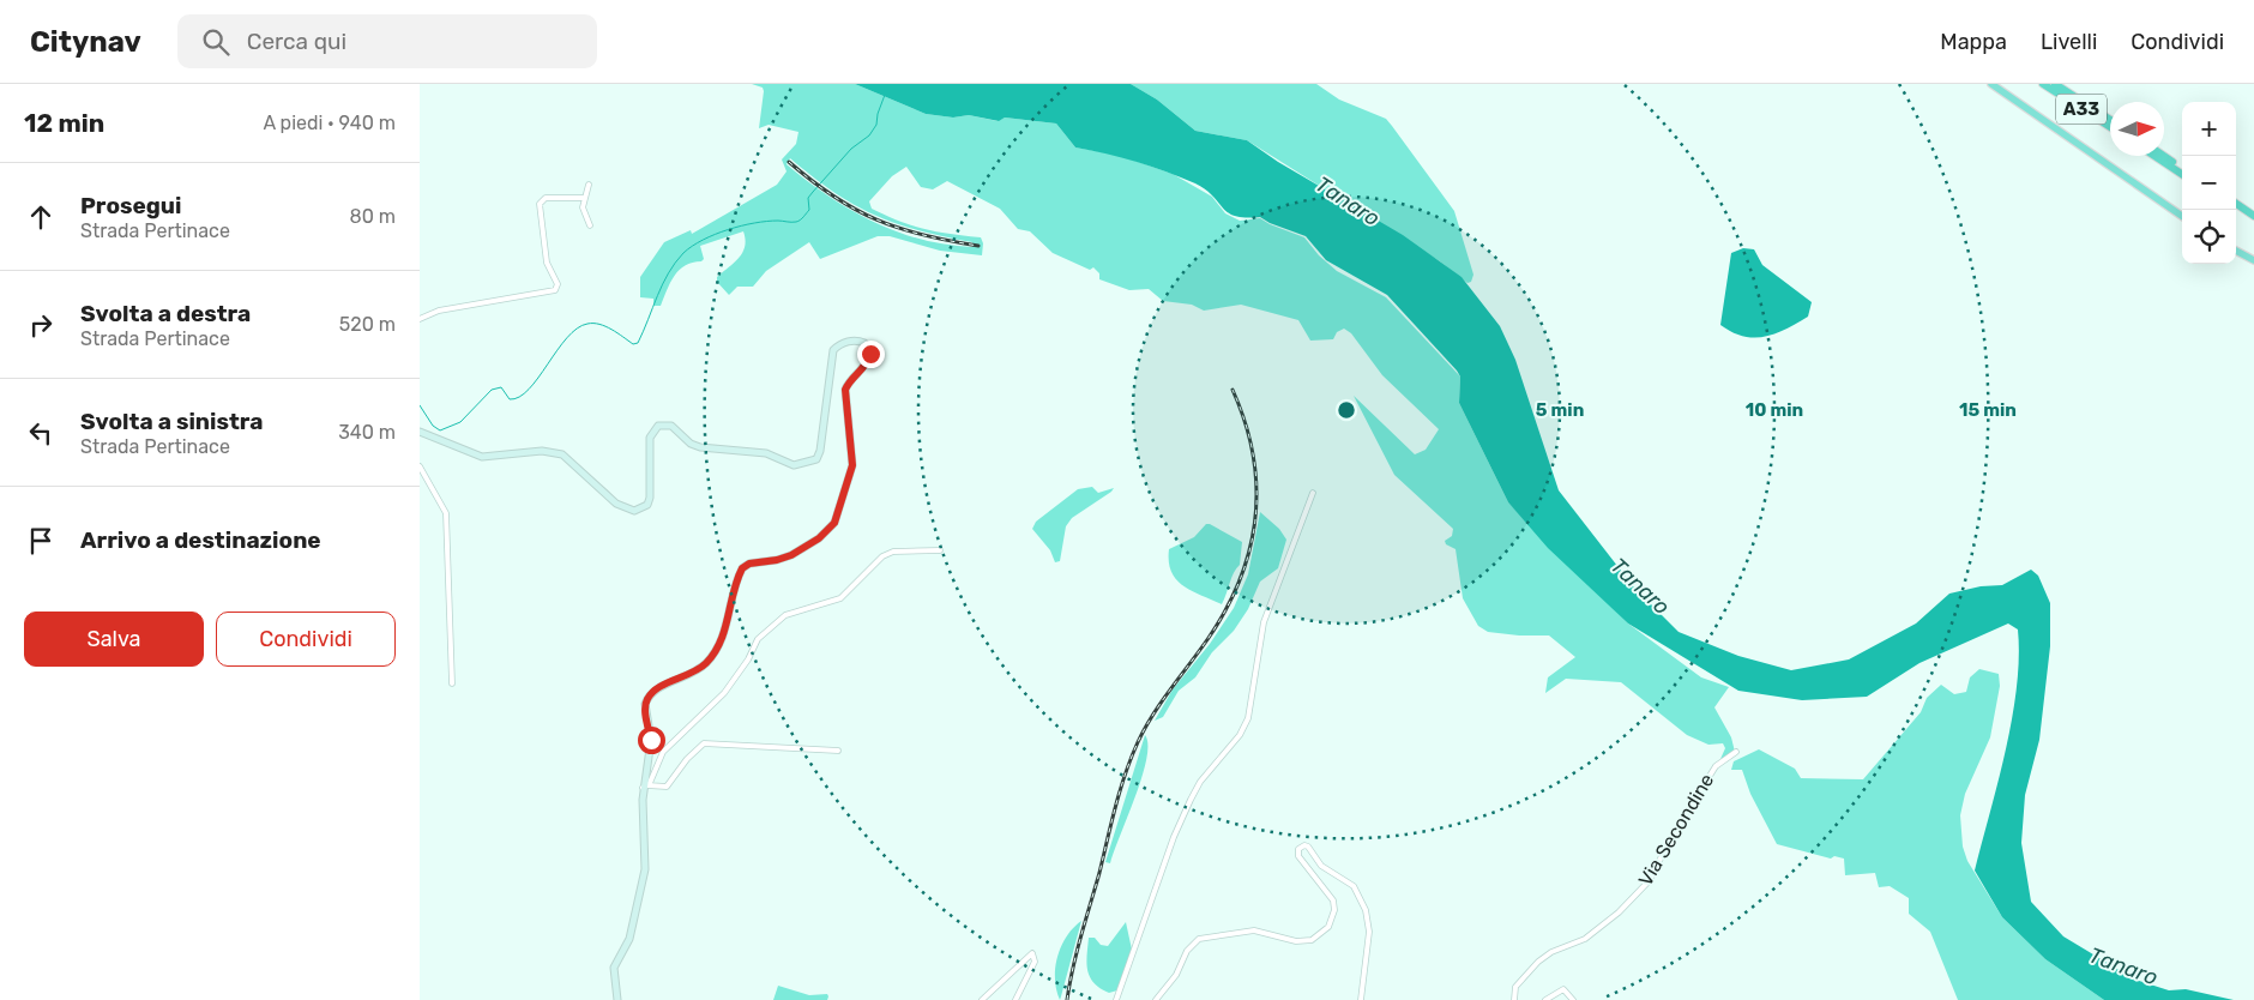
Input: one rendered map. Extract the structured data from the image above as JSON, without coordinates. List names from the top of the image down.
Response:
{
  "streets": {
    "highway": ["A33"],
    "street": ["Via Secondine"]
  },
  "water": ["Tanaro"],
  "north": "right",
  "page": {
    "header": "Citynav",
    "search": "Cerca qui",
    "nav": ["Mappa", "Livelli", "Condividi"],
    "heading": ["12 min", "A piedi · 940 m"],
    "map_buttons": ["+", "−"],
    "list": [
      ["Prosegui", "Strada Pertinace", "80 m"],
      ["Svolta a destra", "Strada Pertinace", "520 m"],
      ["Svolta a sinistra", "Strada Pertinace", "340 m"],
      "Arrivo a destinazione"
    ],
    "buttons": ["Salva", "Condividi"]
  },
  "rings": ["5 min", "10 min", "15 min"]
}
